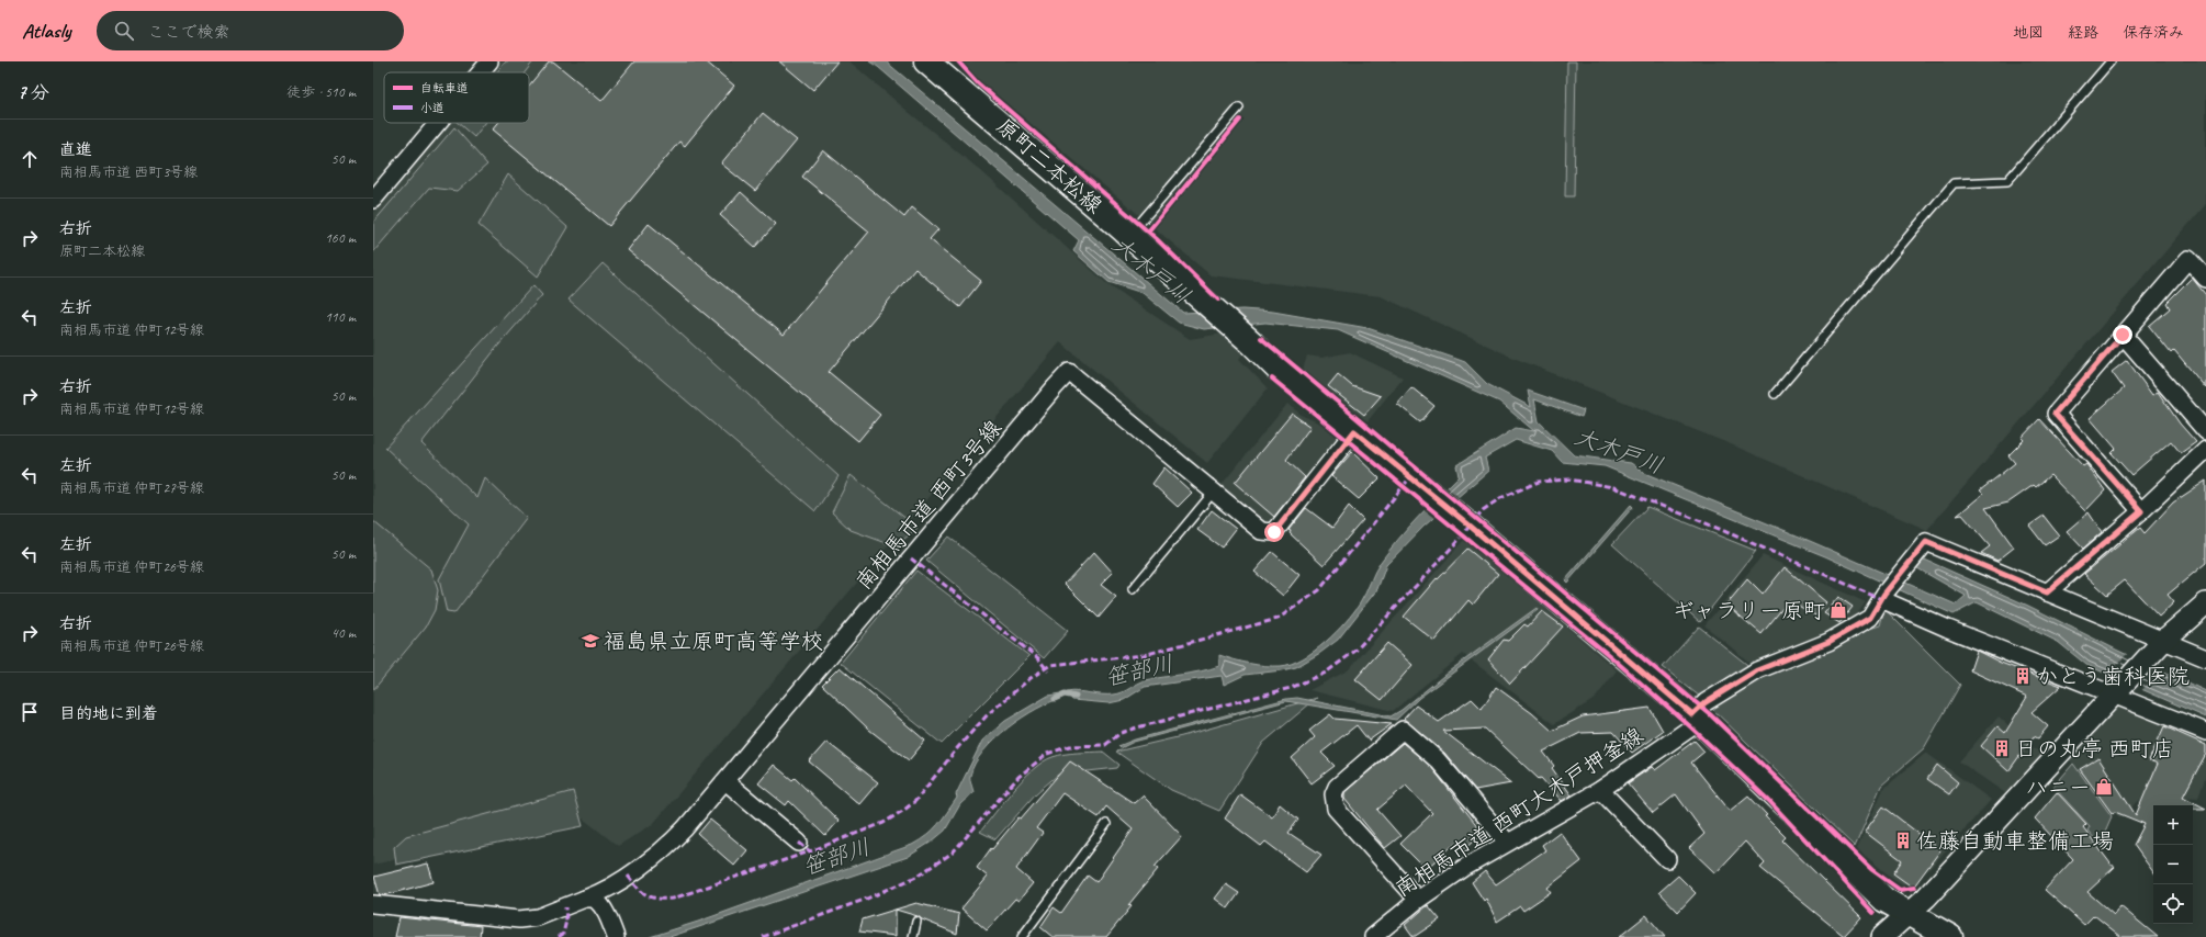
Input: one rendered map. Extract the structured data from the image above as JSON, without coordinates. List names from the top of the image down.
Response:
{
  "streets": {
    "main road": ["原町二本松線"],
    "street": ["南相馬市道 西町3号線", "南相馬市道 西町大木戸押釜線"]
  },
  "crossings": [
    ["原町二本松線", "南相馬市道 西町3号線"],
    ["原町二本松線", "南相馬市道 西町大木戸押釜線"]
  ],
  "water": ["大木戸川", "笹部川"],
  "places": {
    "shop": ["ギャラリー原町", "ハニー"],
    "school or university": ["福島県立原町高等学校"],
    "building": ["かとう歯科医院", "日の丸亭 西町店", "佐藤自動車整備工場"]
  },
  "legend": ["自転車道", "小道"],
  "page": {
    "header": "Atlasly",
    "search": "ここで検索",
    "nav": ["地図", "経路", "保存済み"],
    "heading": ["7 分", "徒歩 · 510 m"],
    "list": [
      ["直進", "南相馬市道 西町3号線", "50 m"],
      ["右折", "原町二本松線", "160 m"],
      ["左折", "南相馬市道 仲町12号線", "110 m"],
      ["右折", "南相馬市道 仲町12号線", "50 m"],
      ["左折", "南相馬市道 仲町27号線", "50 m"],
      ["左折", "南相馬市道 仲町26号線", "50 m"],
      ["右折", "南相馬市道 仲町26号線", "40 m"],
      "目的地に到着"
    ],
    "map_buttons": ["+", "−"]
  }
}
